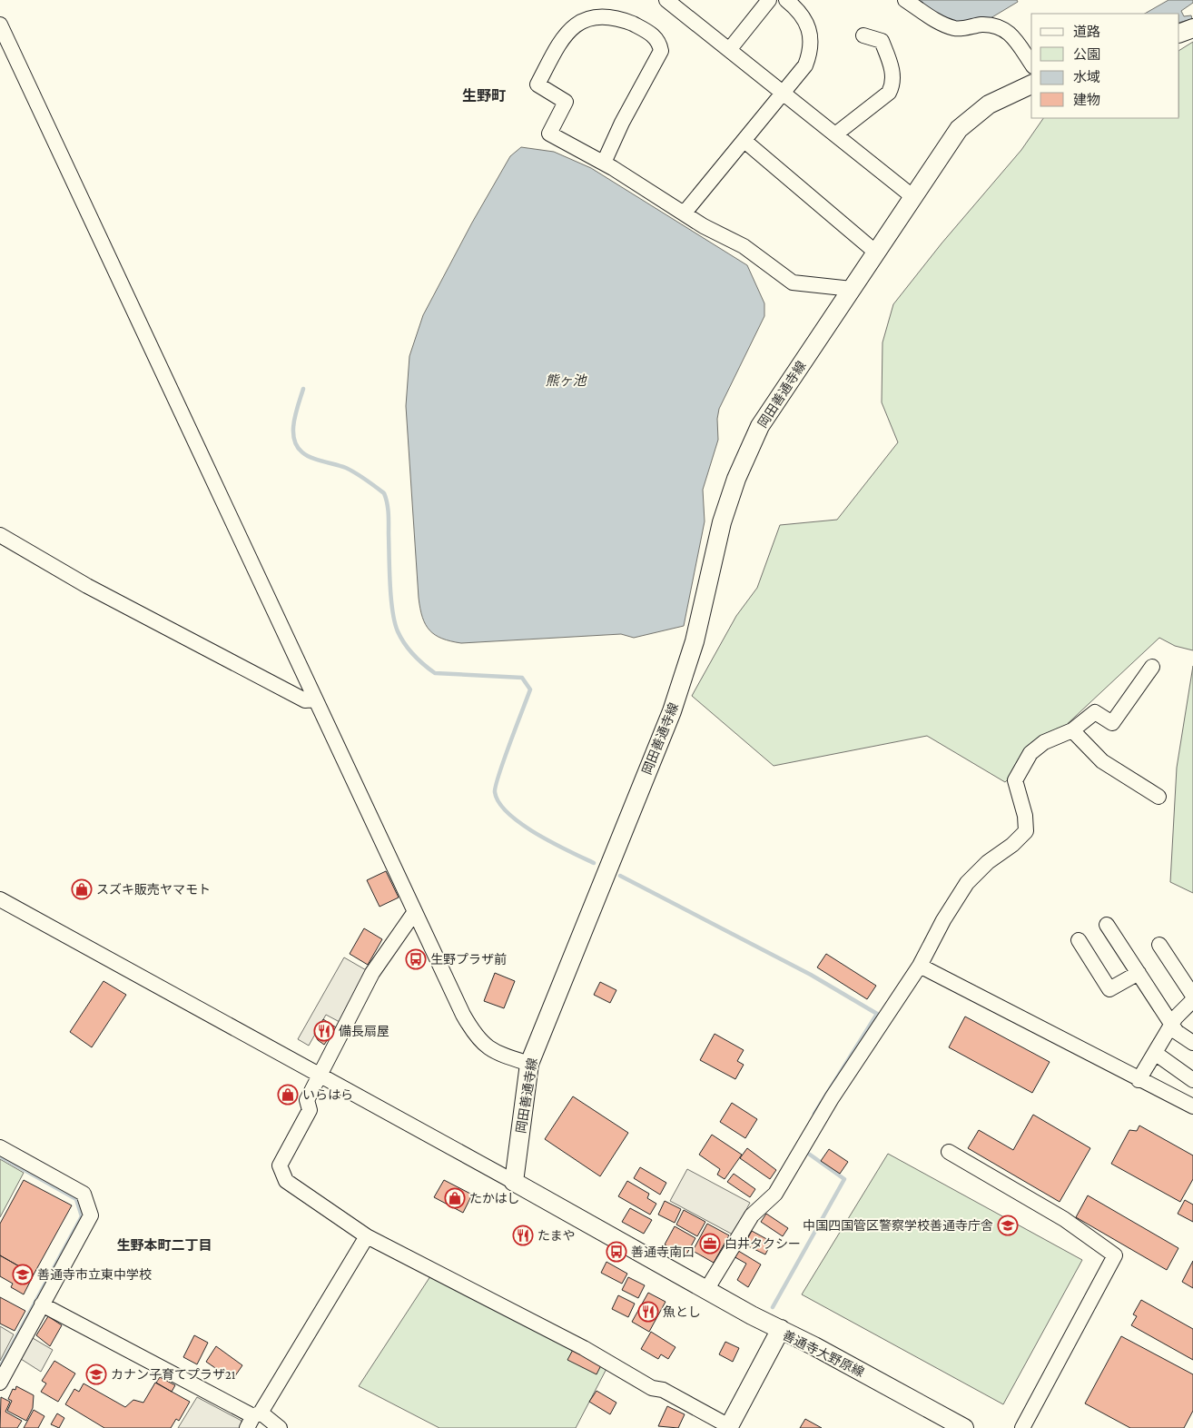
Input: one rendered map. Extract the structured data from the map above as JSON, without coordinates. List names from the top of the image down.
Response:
{
  "streets": {
    "main road": ["岡田善通寺線", "善通寺大野原線"]
  },
  "districts": ["生野町", "生野本町二丁目"],
  "water": ["熊ヶ池"],
  "places": {
    "shop": ["スズキ販売ヤマモト", "いらはら", "たかはし"],
    "bus stop": ["生野プラザ前", "善通寺南口"],
    "restaurant": ["備長扇屋", "たまや", "魚とし"],
    "school or university": ["中国四国管区警察学校善通寺庁舎", "善通寺市立東中学校", "カナン子育てプラザ21"],
    "office": ["白井タクシー"]
  },
  "legend": [
    "道路",
    "公園",
    "水域",
    "建物"
  ]
}
